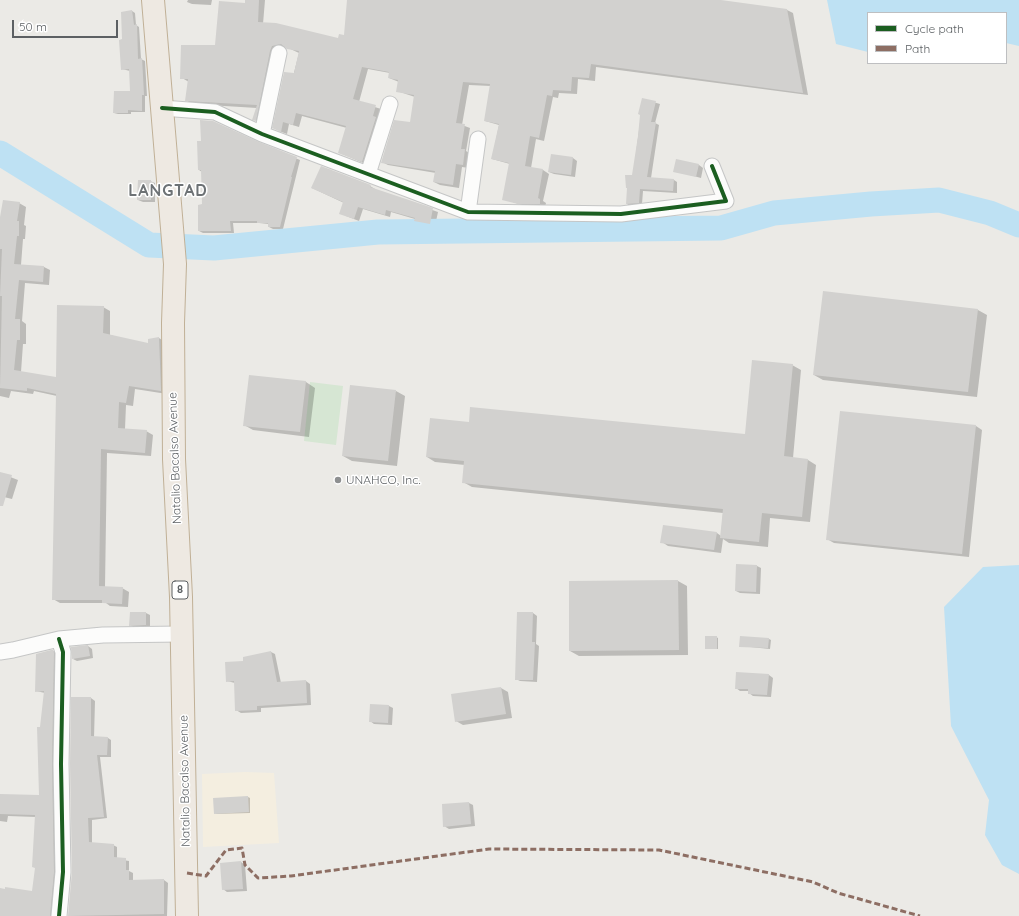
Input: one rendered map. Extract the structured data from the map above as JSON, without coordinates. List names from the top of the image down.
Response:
{
  "streets": {
    "highway": ["Natalio Bacalso Avenue", "8"]
  },
  "districts": ["LANGTAD"],
  "places": ["UNAHCO, Inc."],
  "legend": ["Cycle path", "Path"],
  "scale_bar": "50 m"
}
